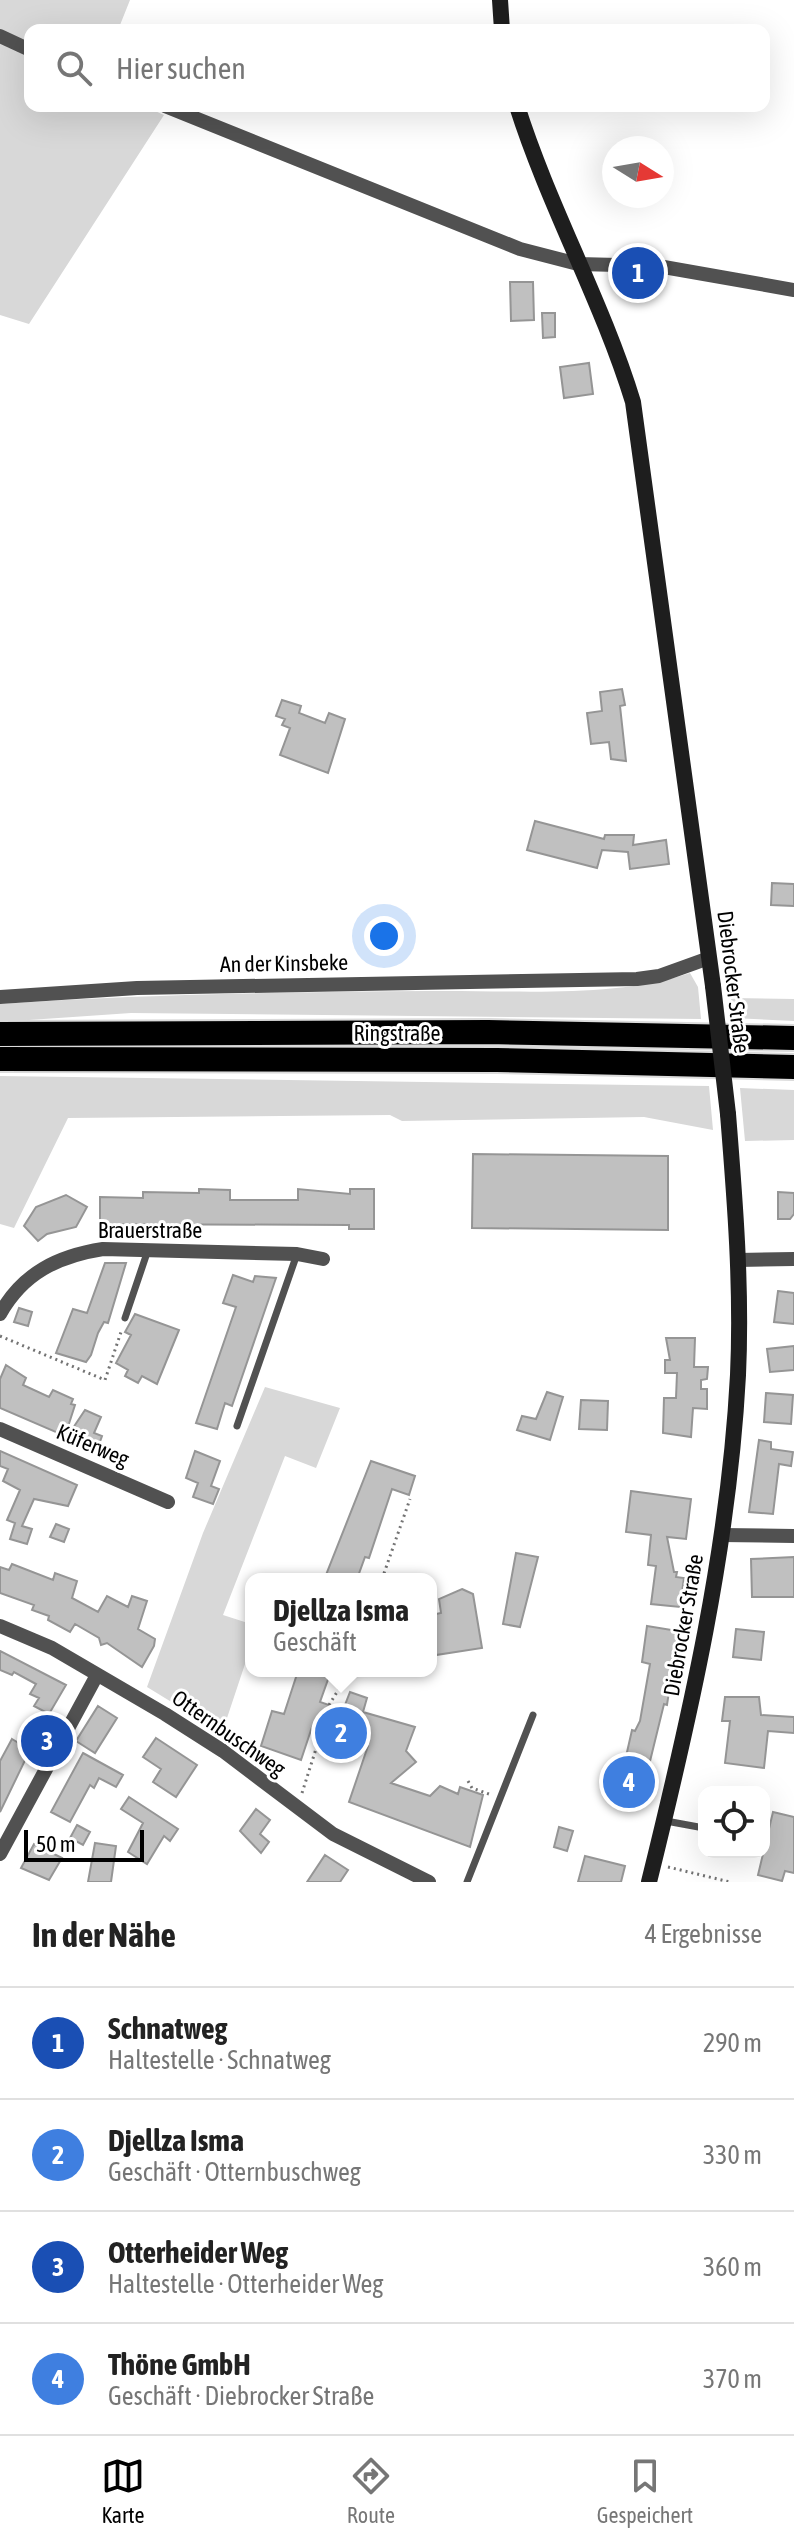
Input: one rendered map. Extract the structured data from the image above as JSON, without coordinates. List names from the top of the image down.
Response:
{
  "streets": {
    "highway": ["Ringstraße"],
    "main road": ["Diebrocker Straße"],
    "street": [
      "An der Kinsbeke",
      "Brauerstraße",
      "Küferweg",
      "Otternbuschweg"
    ]
  },
  "crossings": [
    ["An der Kinsbeke", "Diebrocker Straße"]
  ],
  "scale_bar": "50 m",
  "north": "right",
  "page": {
    "search": "Hier suchen",
    "pins": [
      "1",
      "2",
      "3",
      "4"
    ],
    "popup": ["Djellza Isma", "Geschäft"],
    "scale": "50 m",
    "heading": ["In der Nähe", "4 Ergebnisse"],
    "list": [
      {
        "mark": "1",
        "name": "Schnatweg",
        "note": "Haltestelle · Schnatweg",
        "value": "290 m"
      },
      {
        "mark": "2",
        "name": "Djellza Isma",
        "note": "Geschäft · Otternbuschweg",
        "value": "330 m"
      },
      {
        "mark": "3",
        "name": "Otterheider Weg",
        "note": "Haltestelle · Otterheider Weg",
        "value": "360 m"
      },
      {
        "mark": "4",
        "name": "Thöne GmbH",
        "note": "Geschäft · Diebrocker Straße",
        "value": "370 m"
      }
    ],
    "nav": ["Karte", "Route", "Gespeichert"]
  }
}
